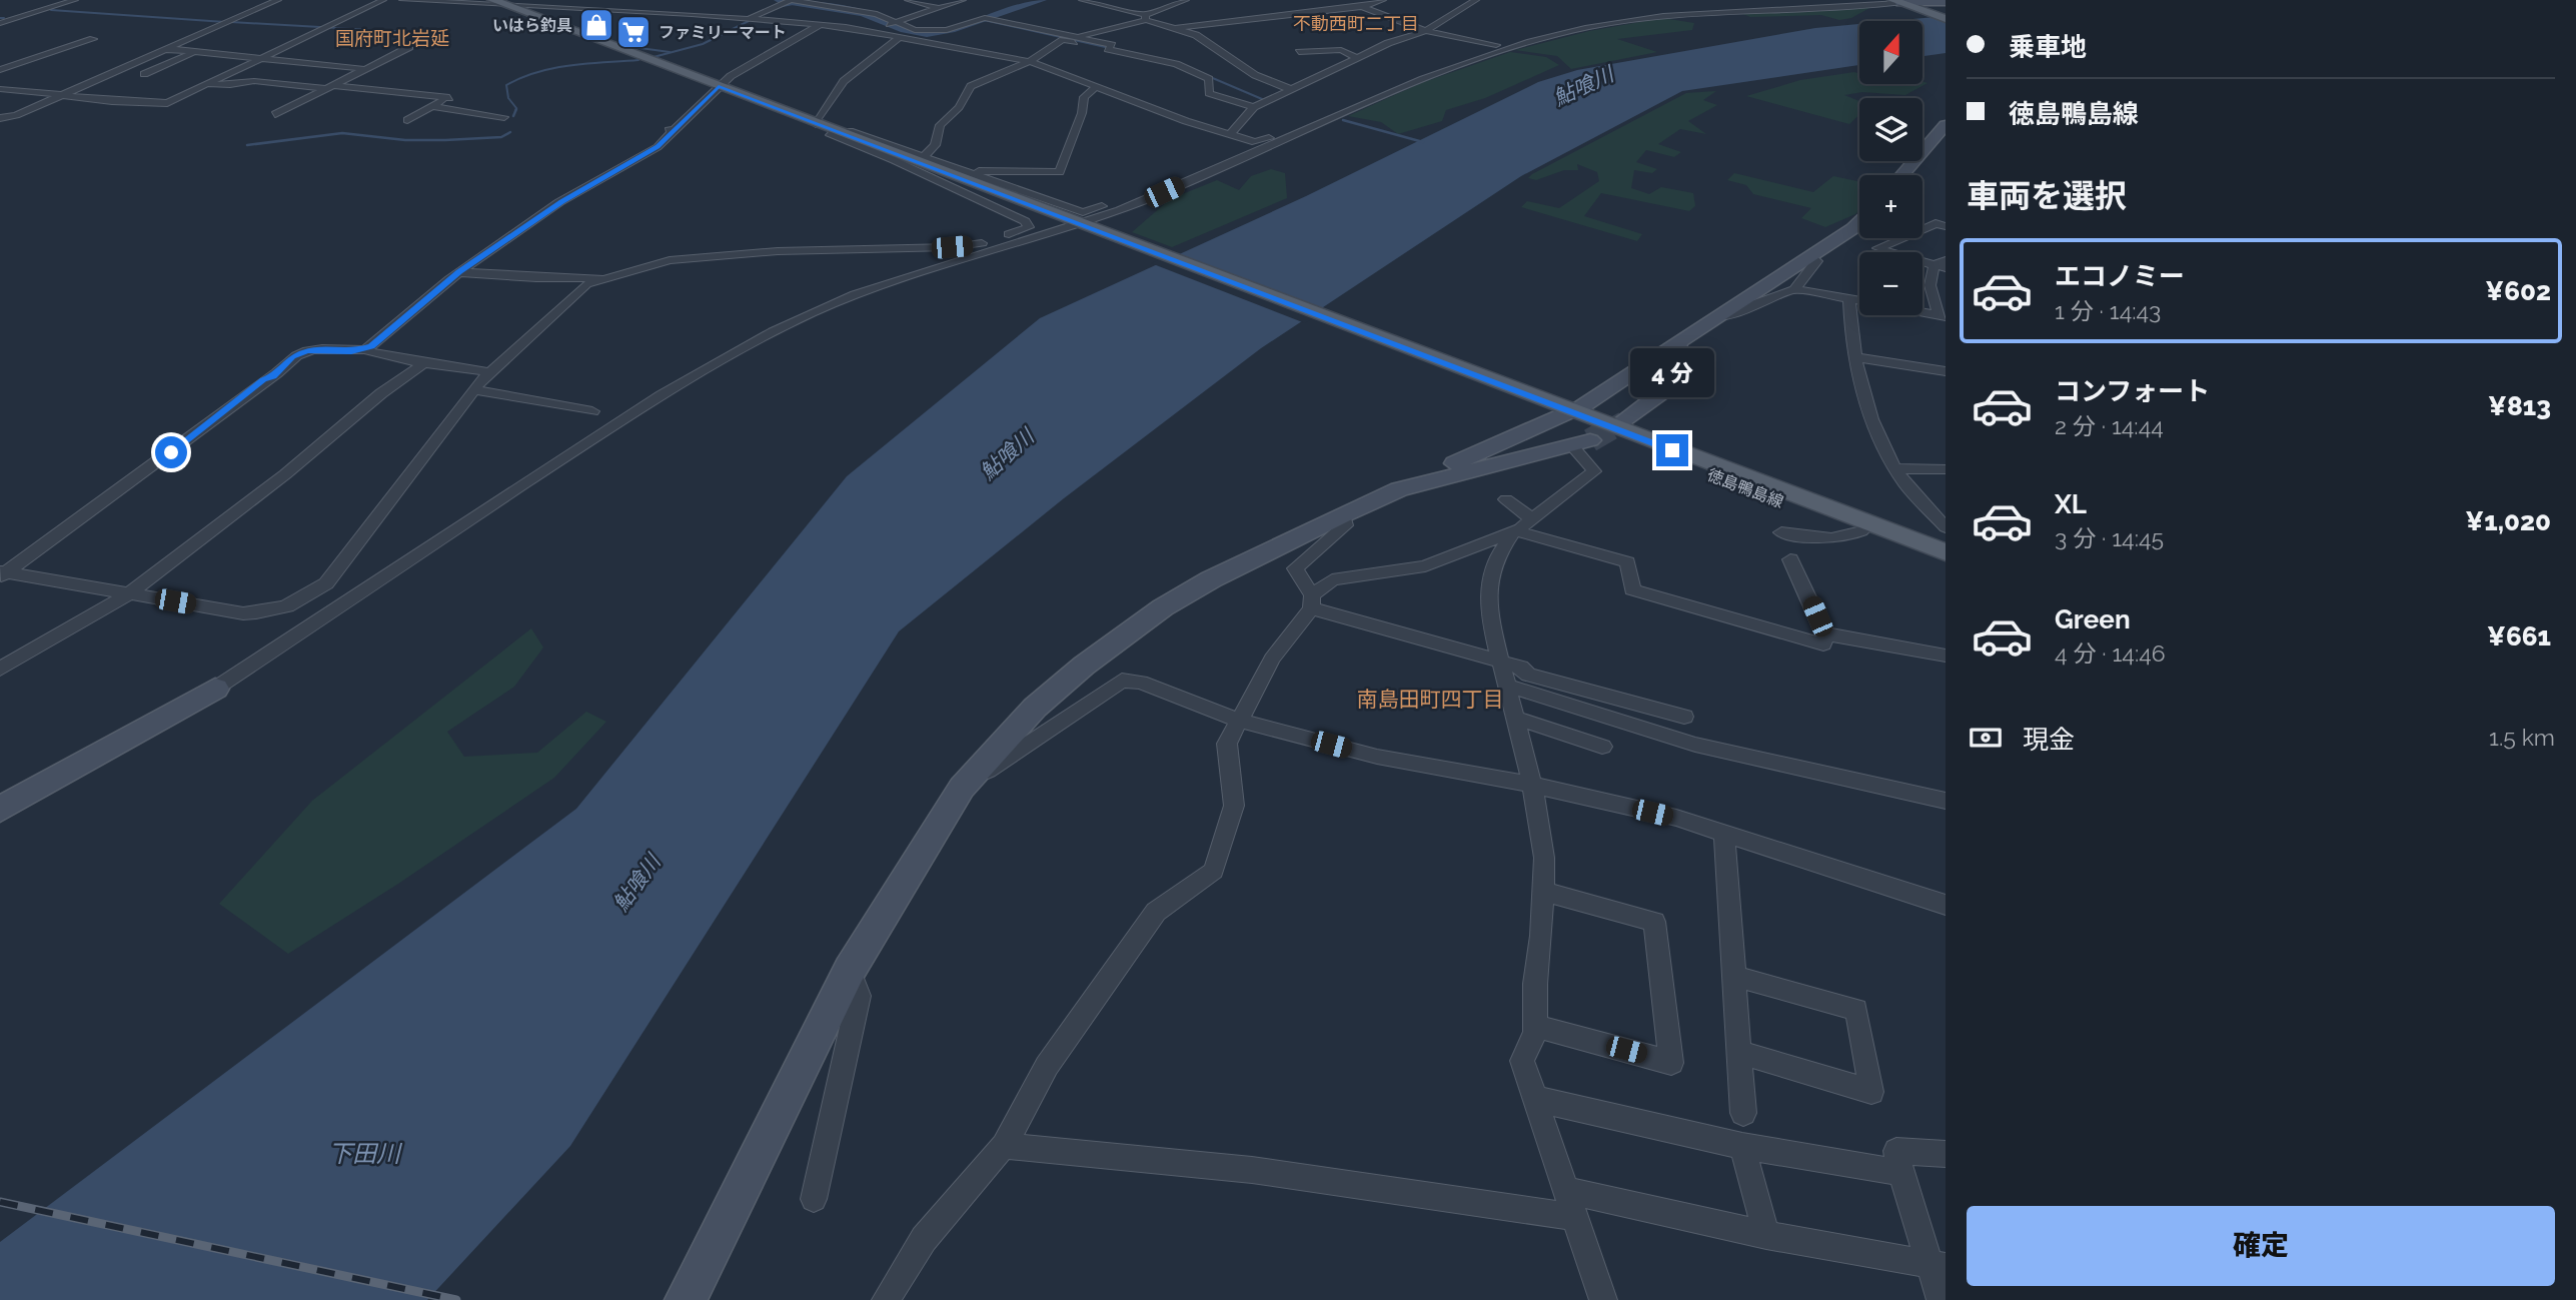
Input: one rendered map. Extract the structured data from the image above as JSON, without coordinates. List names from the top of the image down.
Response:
{
  "streets": {
    "main road": ["徳島鴨島線"]
  },
  "districts": ["不動西町二丁目", "国府町北岩延", "南島田町四丁目"],
  "water": ["鮎喰川", "下田川"],
  "places": {
    "shop": ["いはら釣具"],
    "supermarket": ["ファミリーマート"]
  },
  "north": "top",
  "page": {
    "banner": ["乗車地", "徳島鴨島線"],
    "map_buttons": ["+", "−"],
    "heading": "車両を選択",
    "list": [
      {
        "name": "エコノミー",
        "note": "1 分 · 14:43",
        "value": "¥602"
      },
      {
        "name": "コンフォート",
        "note": "2 分 · 14:44",
        "value": "¥813"
      },
      {
        "name": "XL",
        "note": "3 分 · 14:45",
        "value": "¥1,020"
      },
      {
        "name": "Green",
        "note": "4 分 · 14:46",
        "value": "¥661"
      }
    ],
    "bubble": "4 分",
    "pay": ["現金", "1.5 km"],
    "buttons": "確定"
  }
}
